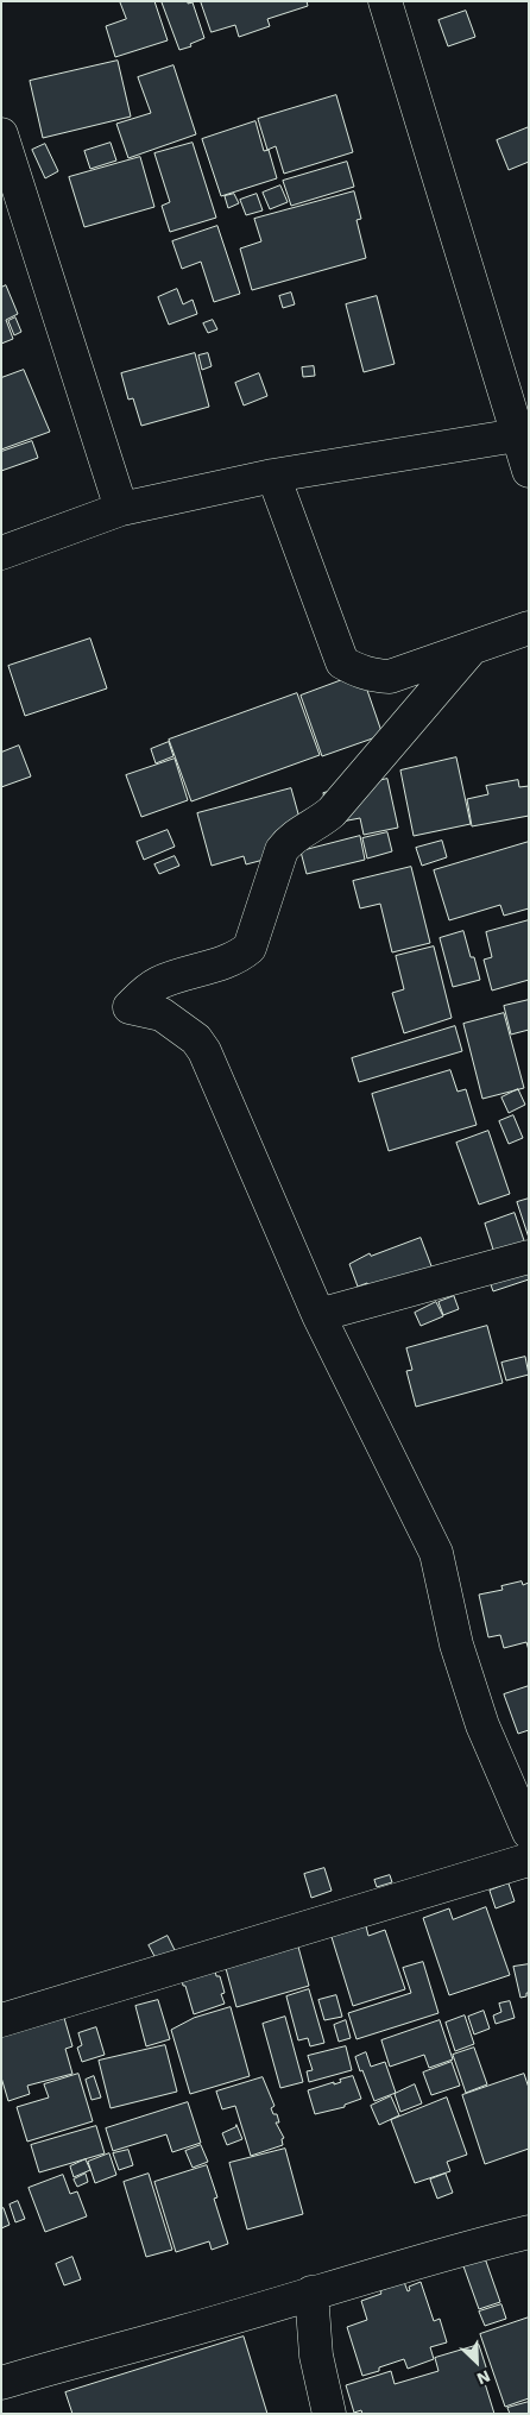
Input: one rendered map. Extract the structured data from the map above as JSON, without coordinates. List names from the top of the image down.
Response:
{
  "north": "bottom right"
}
